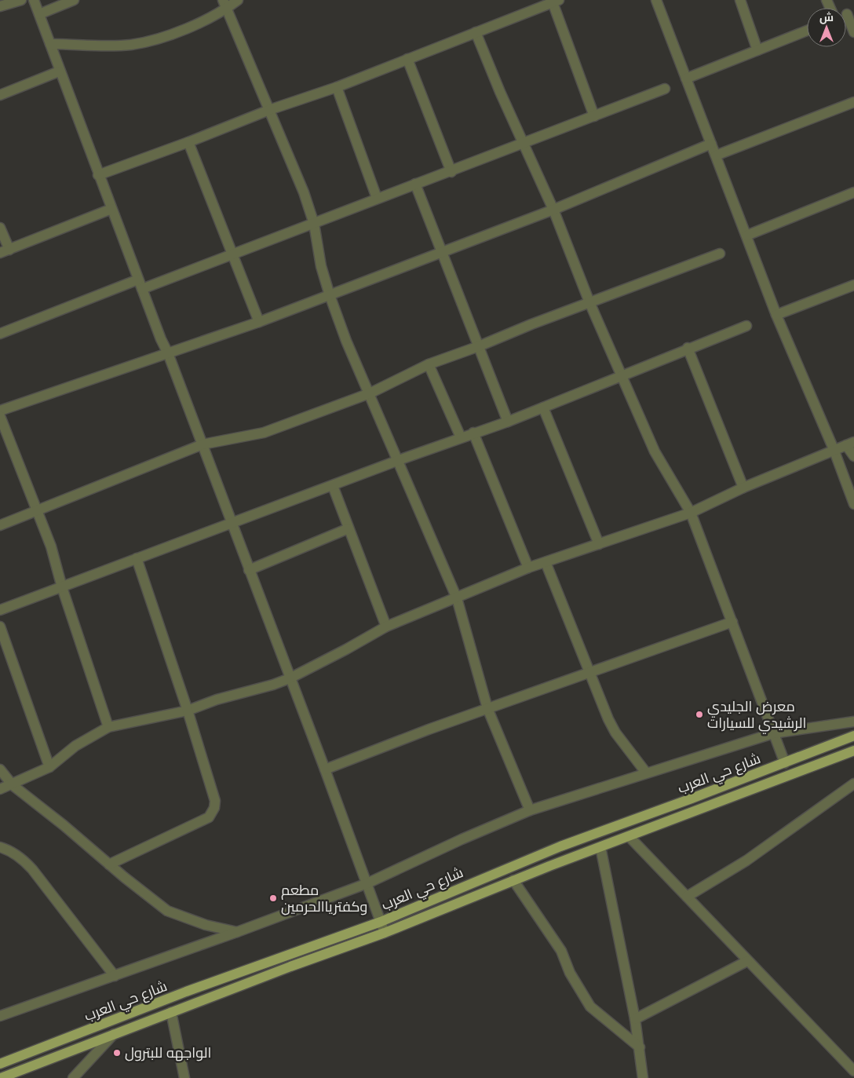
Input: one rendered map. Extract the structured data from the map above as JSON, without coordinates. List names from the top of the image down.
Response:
{
  "streets": {
    "main road": ["شارع حي العرب"]
  },
  "places": ["معرض الجليدي الرشيدي للسيارات", "مطعم وكفترياالحرمين", "الواجهه للبترول"],
  "north": "top"
}
